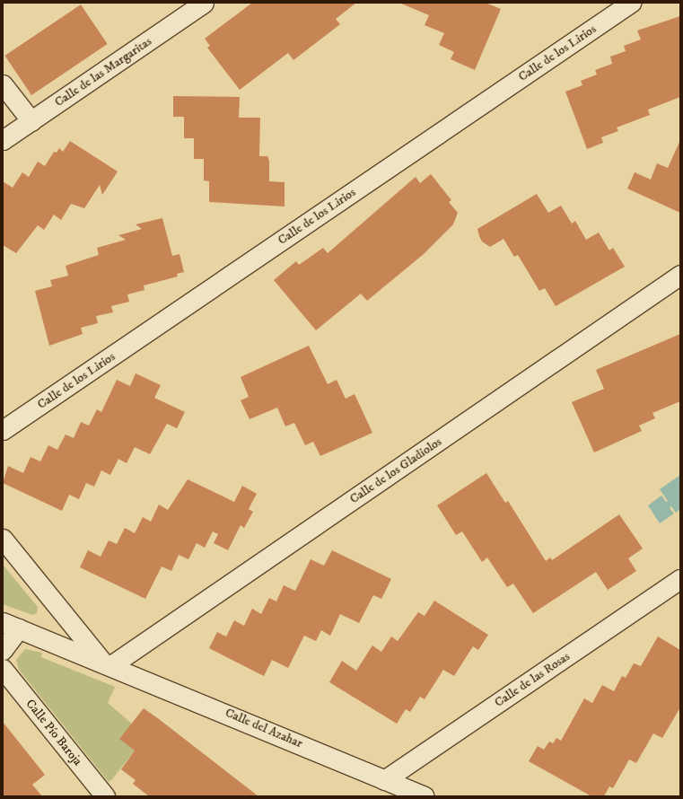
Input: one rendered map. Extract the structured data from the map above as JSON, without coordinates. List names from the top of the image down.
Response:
{
  "streets": {
    "street": [
      "Calle de los Lirios",
      "Calle de las Margaritas",
      "Calle de los Gladiolos",
      "Calle de las Rosas",
      "Calle del Azahar",
      "Calle Pío Baroja"
    ]
  },
  "crossings": [
    ["Calle de los Gladiolos", "Calle del Azahar"],
    ["Calle de las Rosas", "Calle del Azahar"]
  ]
}
